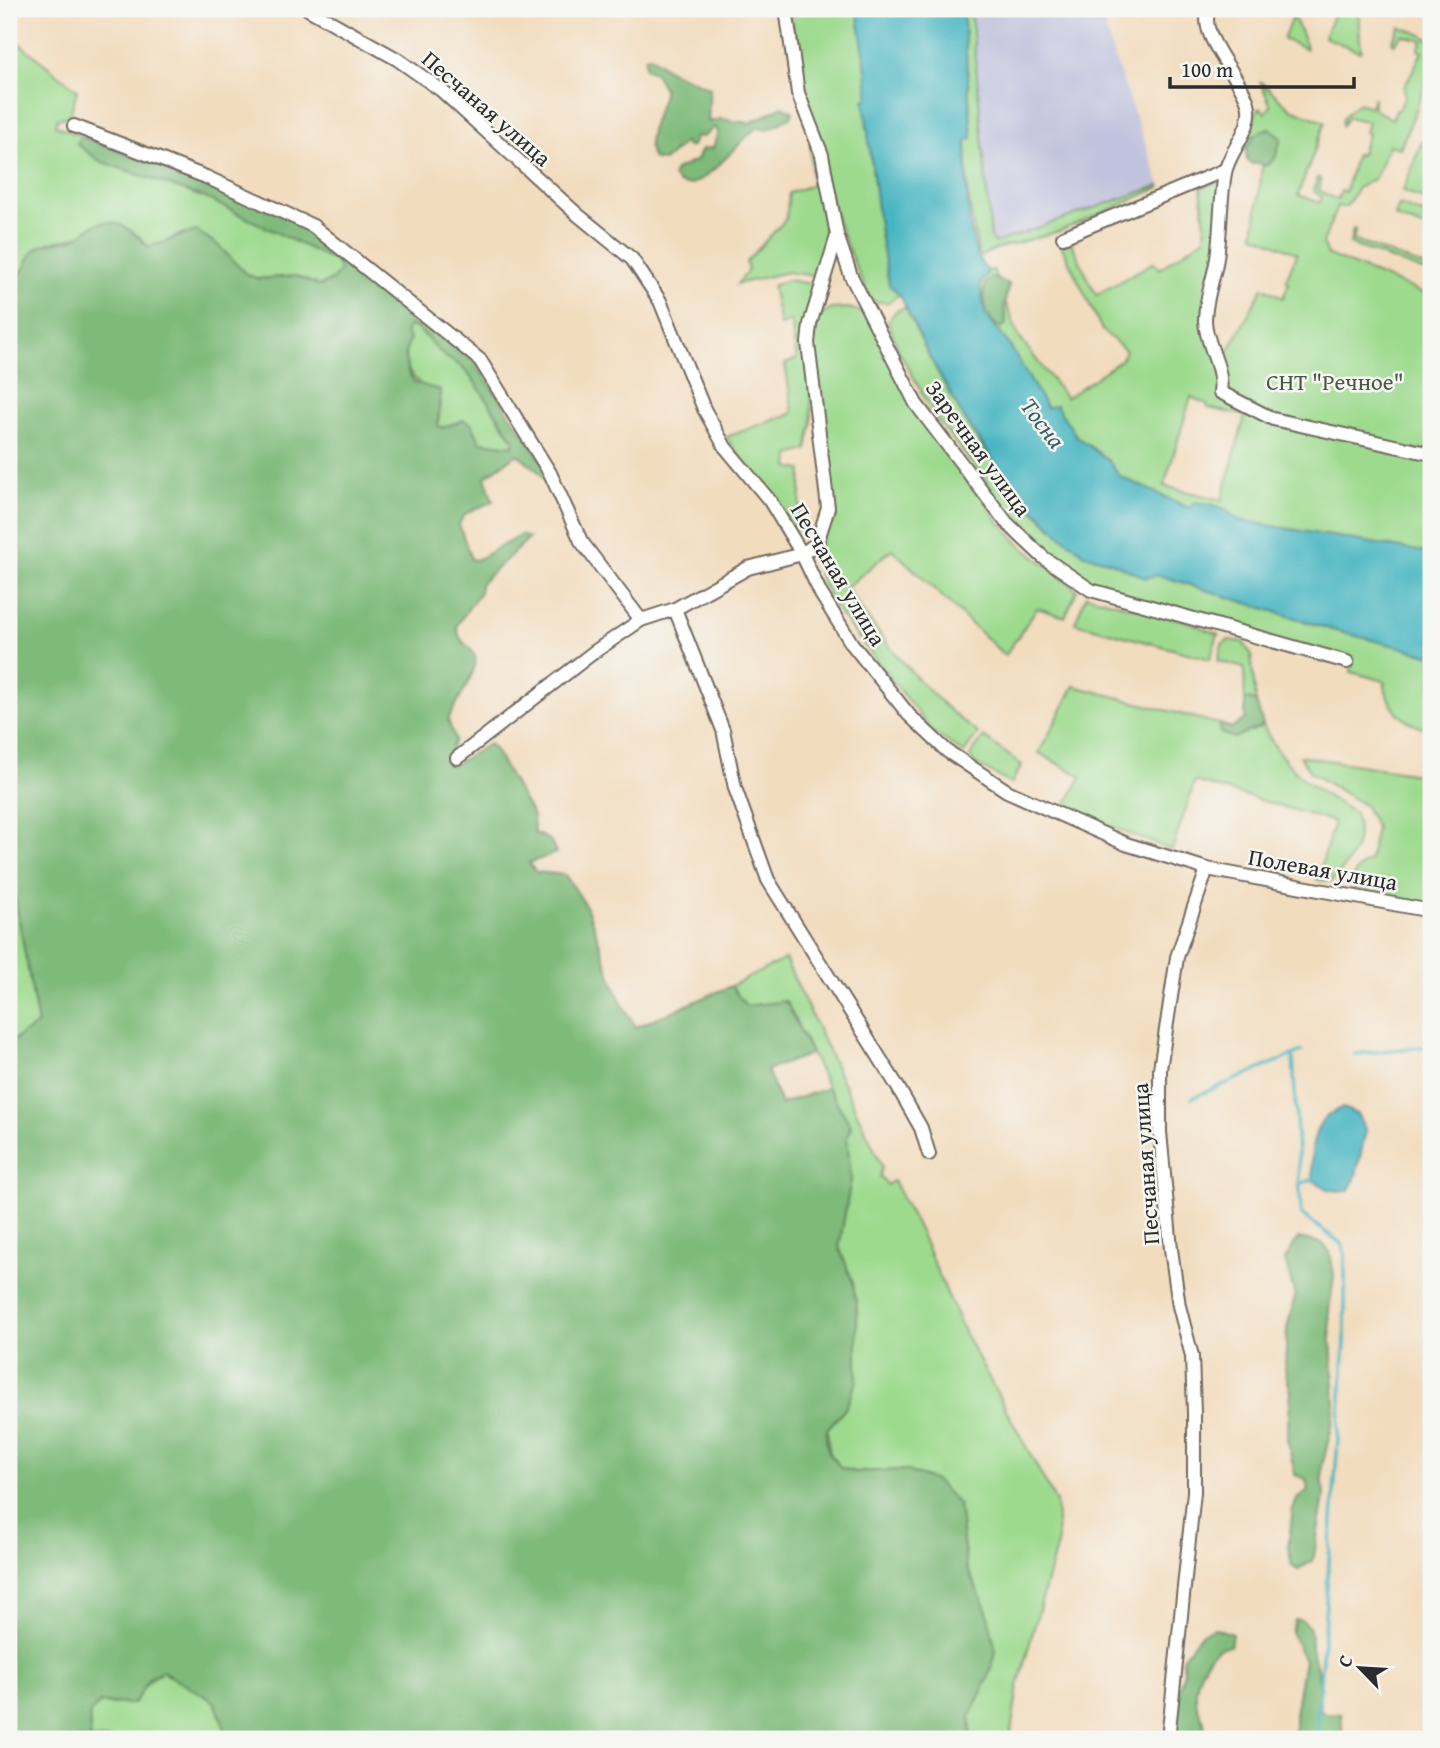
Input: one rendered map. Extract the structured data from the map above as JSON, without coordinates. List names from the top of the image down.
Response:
{
  "streets": {
    "street": ["Песчаная улица", "Заречная улица", "Полевая улица"]
  },
  "crossings": [
    ["Песчаная улица", "Полевая улица"]
  ],
  "water": ["Тосна"],
  "parks": ["СНТ \"Речное\""],
  "scale_bar": "100 m",
  "north": "top left"
}
